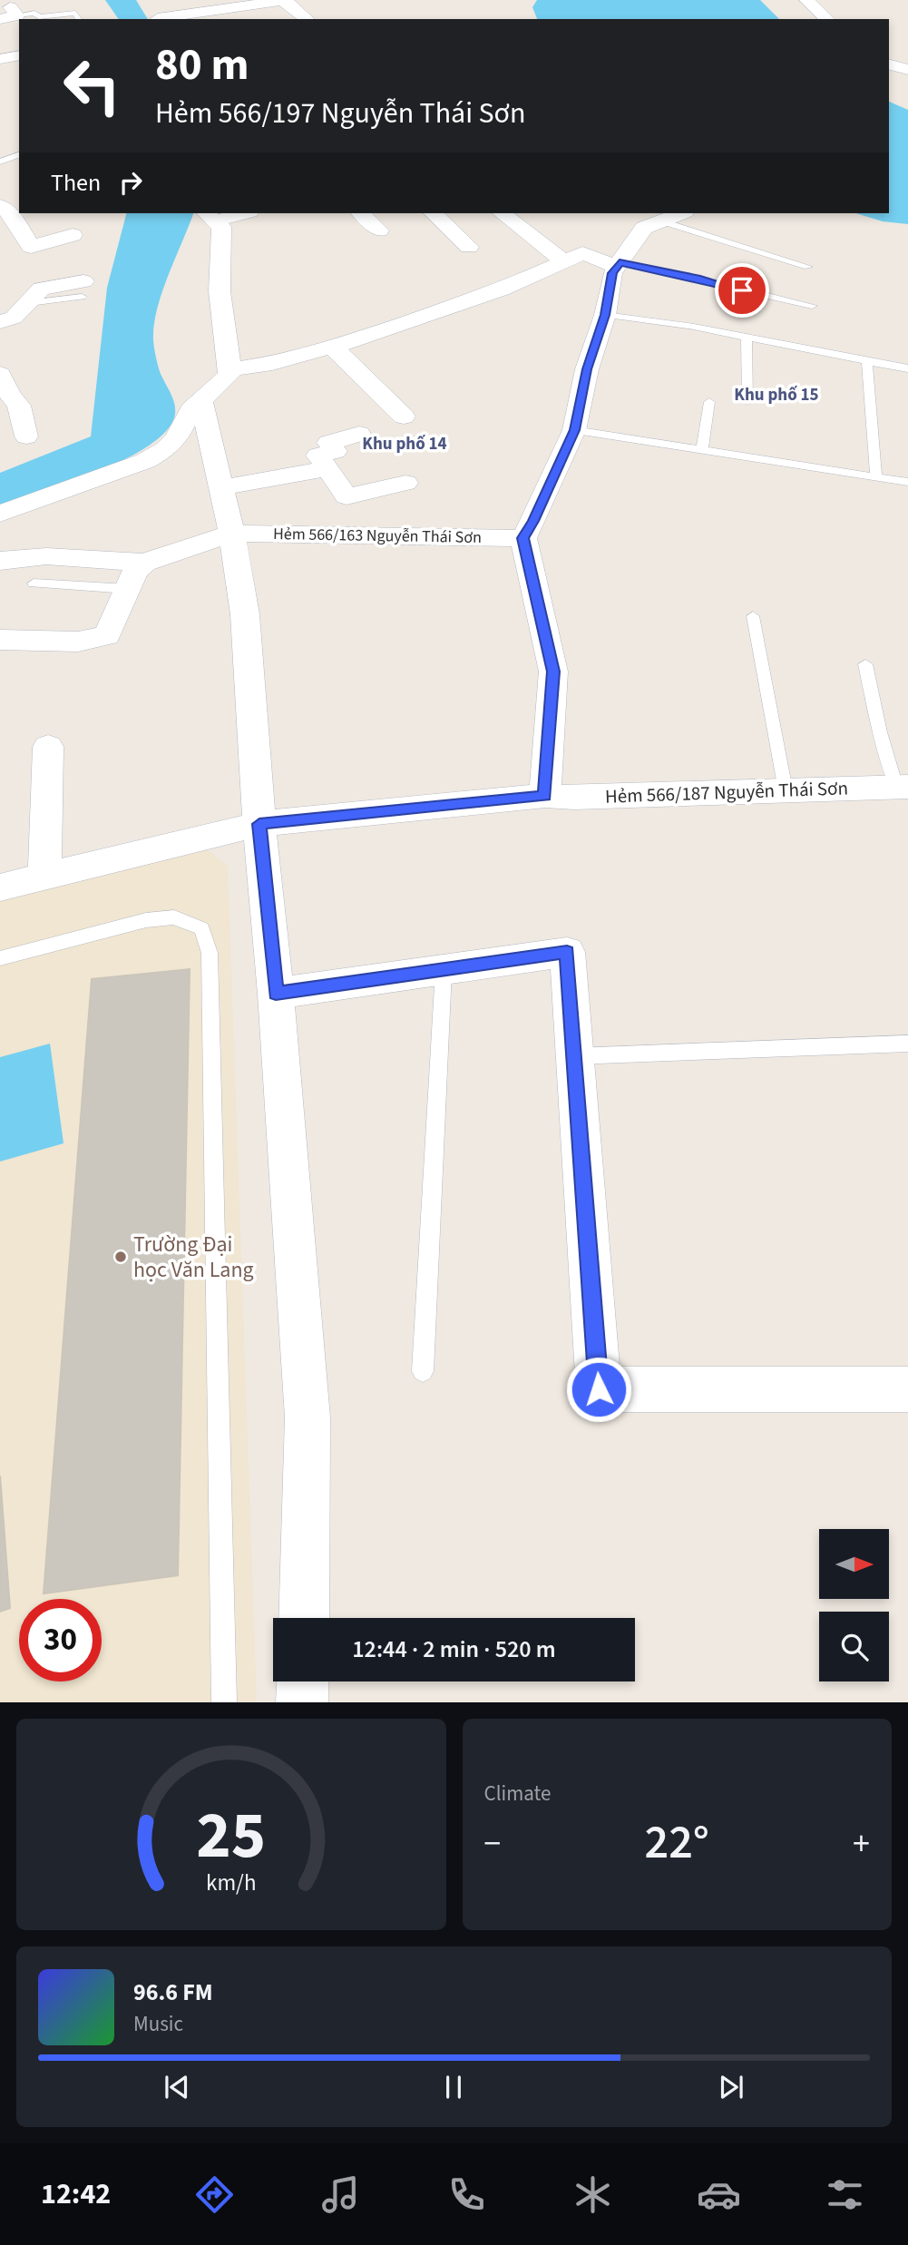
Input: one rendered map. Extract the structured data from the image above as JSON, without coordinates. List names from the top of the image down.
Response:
{
  "streets": {
    "street": ["Hẻm 566/163 Nguyễn Thái Sơn", "Hẻm 566/187 Nguyễn Thái Sơn"]
  },
  "districts": ["Khu phố 15", "Khu phố 14"],
  "places": ["Trường Đại học Văn Lang"],
  "north": "right",
  "page": {
    "turn": ["80 m", "Hẻm 566/197 Nguyễn Thái Sơn"],
    "then": "Then",
    "limit": "30",
    "trip": "12:44 · 2 min · 520 m",
    "tile": "Climate",
    "heat": ["−", "22°", "+"],
    "song": ["96.6 FM", "Music"],
    "tabs": "12:42",
    "gauge": ["25", "km/h"]
  }
}
